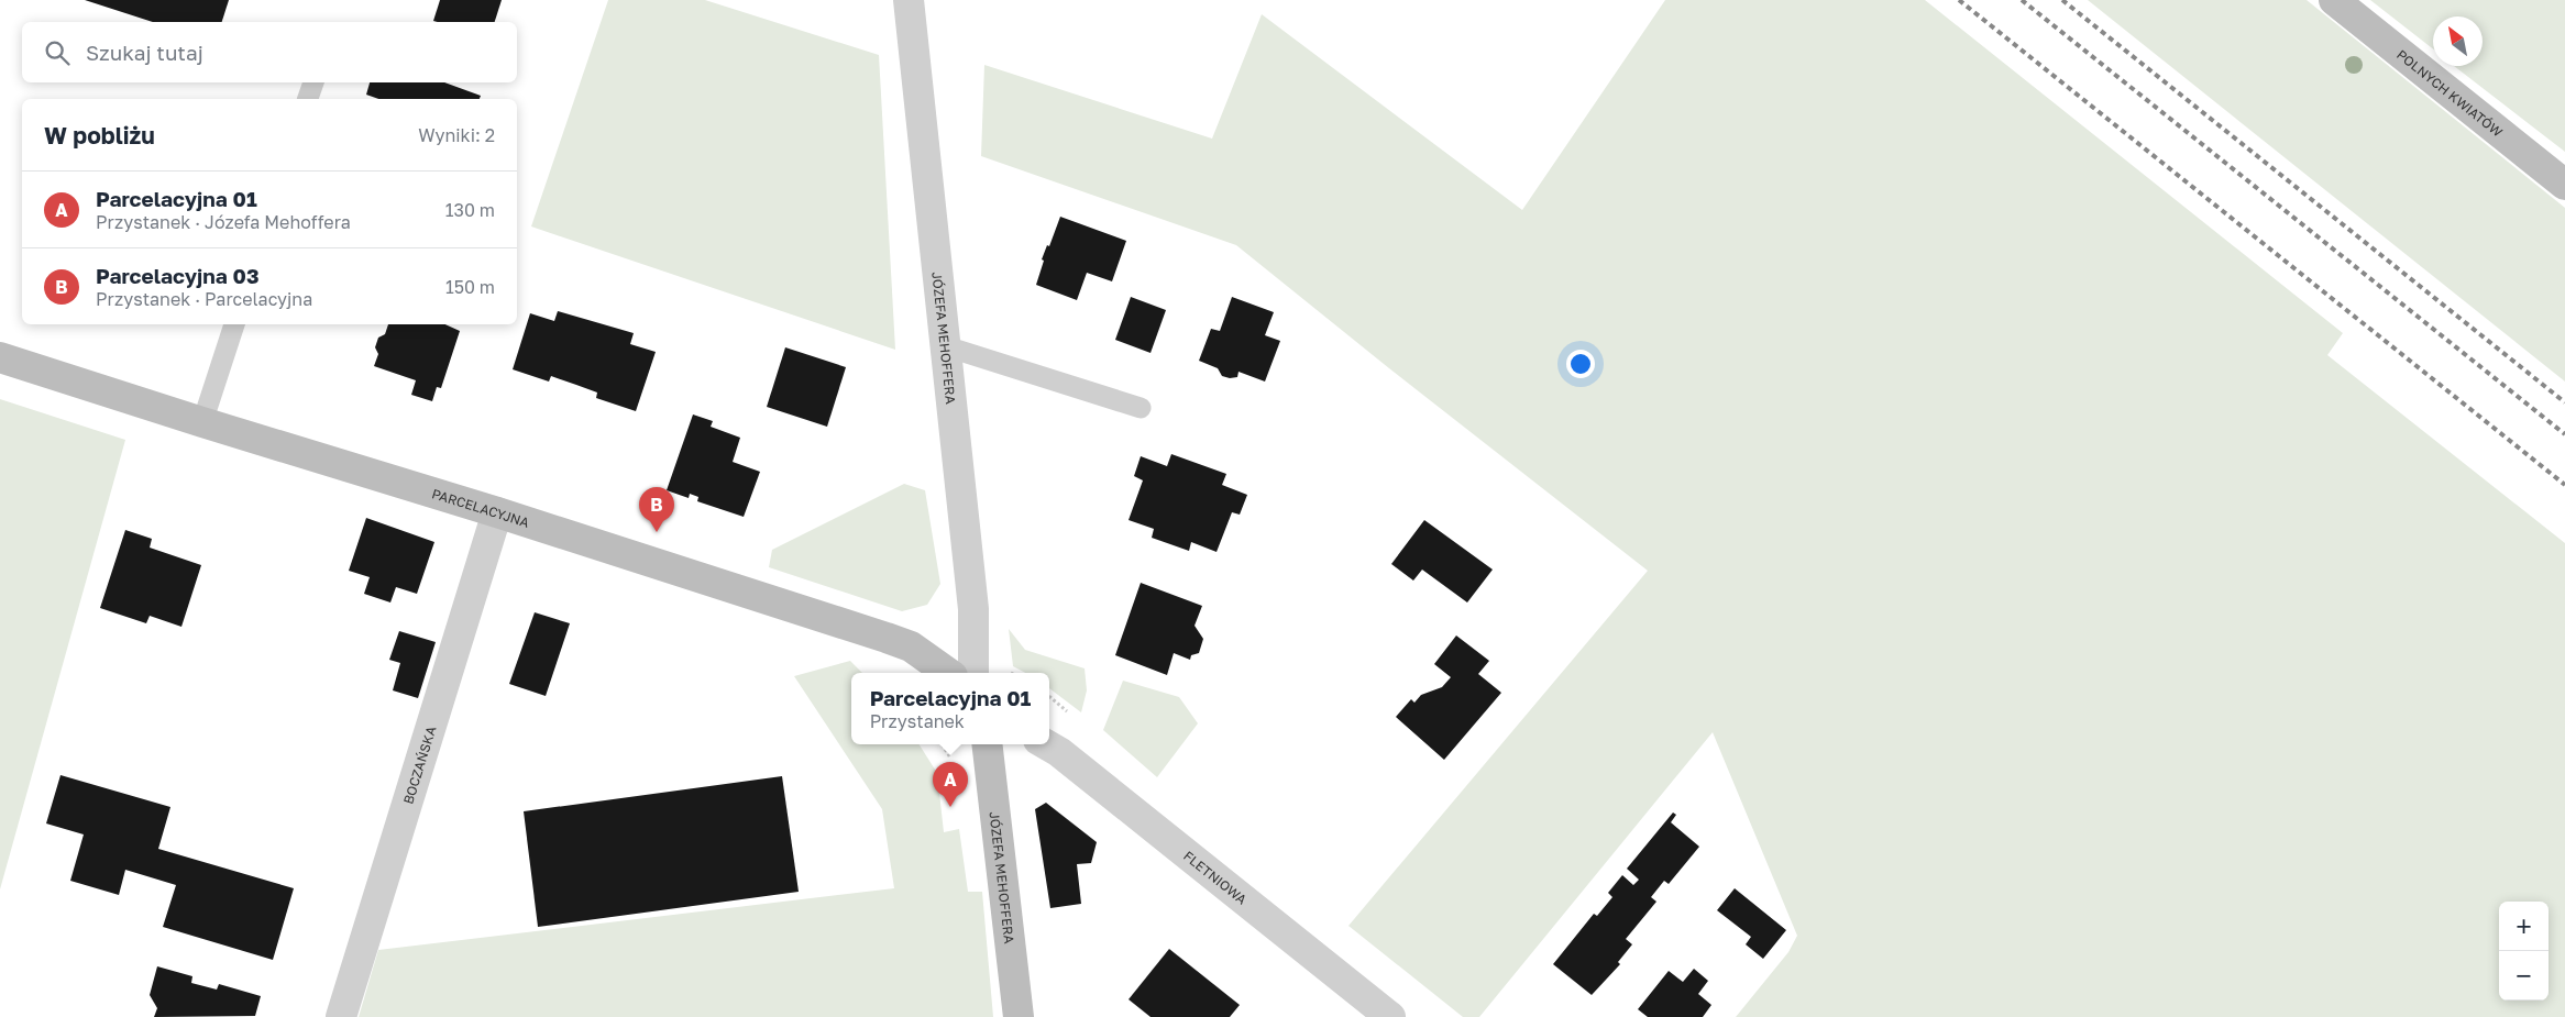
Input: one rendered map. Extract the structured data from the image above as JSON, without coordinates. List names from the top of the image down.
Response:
{
  "streets": {
    "street": [
      "POLNYCH KWIATÓW",
      "JÓZEFA MEHOFFERA",
      "PARCELACYJNA",
      "BOCZAŃSKA",
      "FLETNIOWA"
    ]
  },
  "crossings": [
    ["PARCELACYJNA", "BOCZAŃSKA"]
  ],
  "north": "top left",
  "page": {
    "search": "Szukaj tutaj",
    "heading": ["W pobliżu", "Wyniki: 2"],
    "list": [
      {
        "mark": "A",
        "name": "Parcelacyjna 01",
        "note": "Przystanek · Józefa Mehoffera",
        "value": "130 m"
      },
      {
        "mark": "B",
        "name": "Parcelacyjna 03",
        "note": "Przystanek · Parcelacyjna",
        "value": "150 m"
      }
    ],
    "pins": ["B", "A"],
    "popup": ["Parcelacyjna 01", "Przystanek"],
    "map_buttons": ["+", "−"]
  }
}
